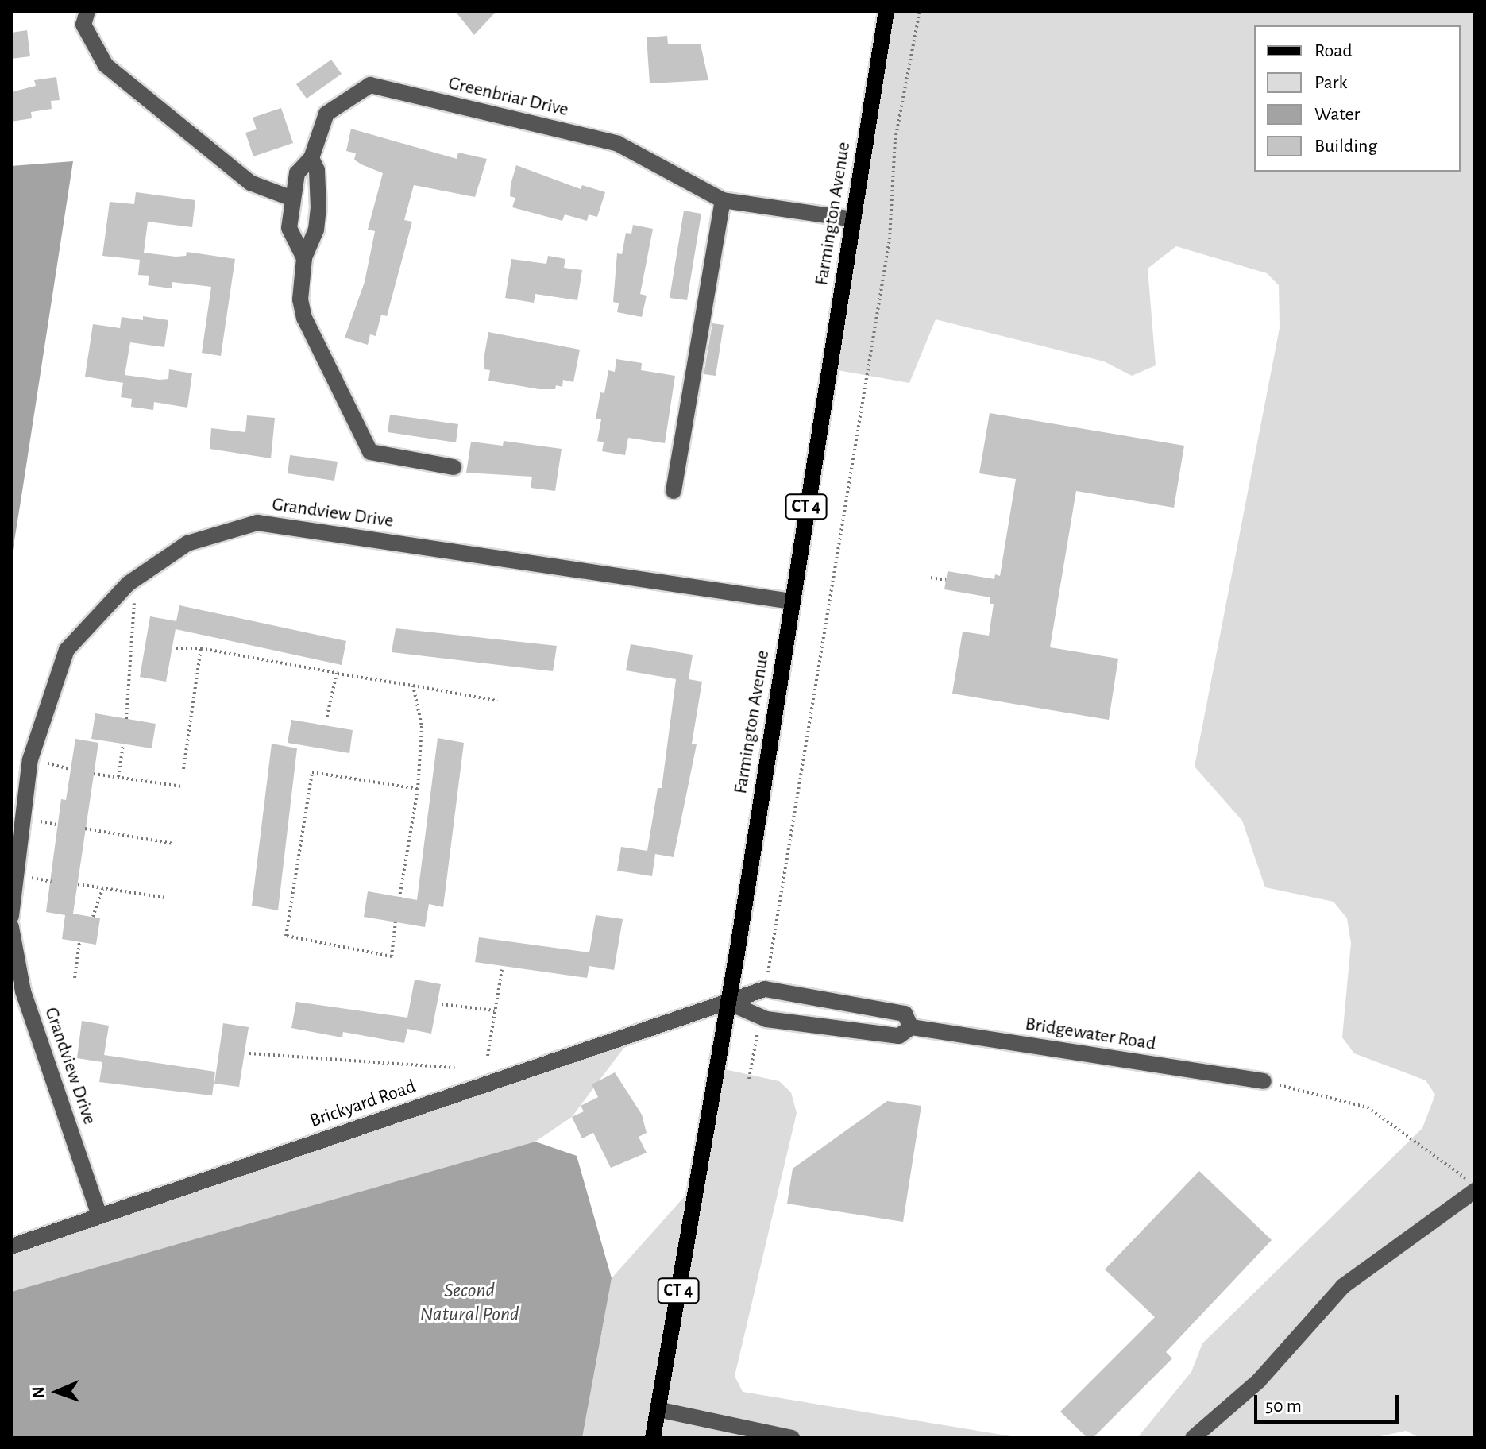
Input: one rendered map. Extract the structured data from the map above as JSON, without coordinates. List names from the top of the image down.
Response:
{
  "streets": {
    "main road": ["Farmington Avenue", "CT 4"],
    "street": [
      "Greenbriar Drive",
      "Grandview Drive",
      "Bridgewater Road",
      "Brickyard Road"
    ]
  },
  "crossings": [
    ["Greenbriar Drive", "Farmington Avenue"],
    ["Farmington Avenue", "Grandview Drive"],
    ["Farmington Avenue", "Bridgewater Road"],
    ["Farmington Avenue", "Brickyard Road"],
    ["Grandview Drive", "Brickyard Road"],
    ["Bridgewater Road", "Brickyard Road"]
  ],
  "water": ["Second Natural Pond"],
  "legend": [
    "Road",
    "Park",
    "Water",
    "Building"
  ],
  "scale_bar": "50 m",
  "north": "left"
}
